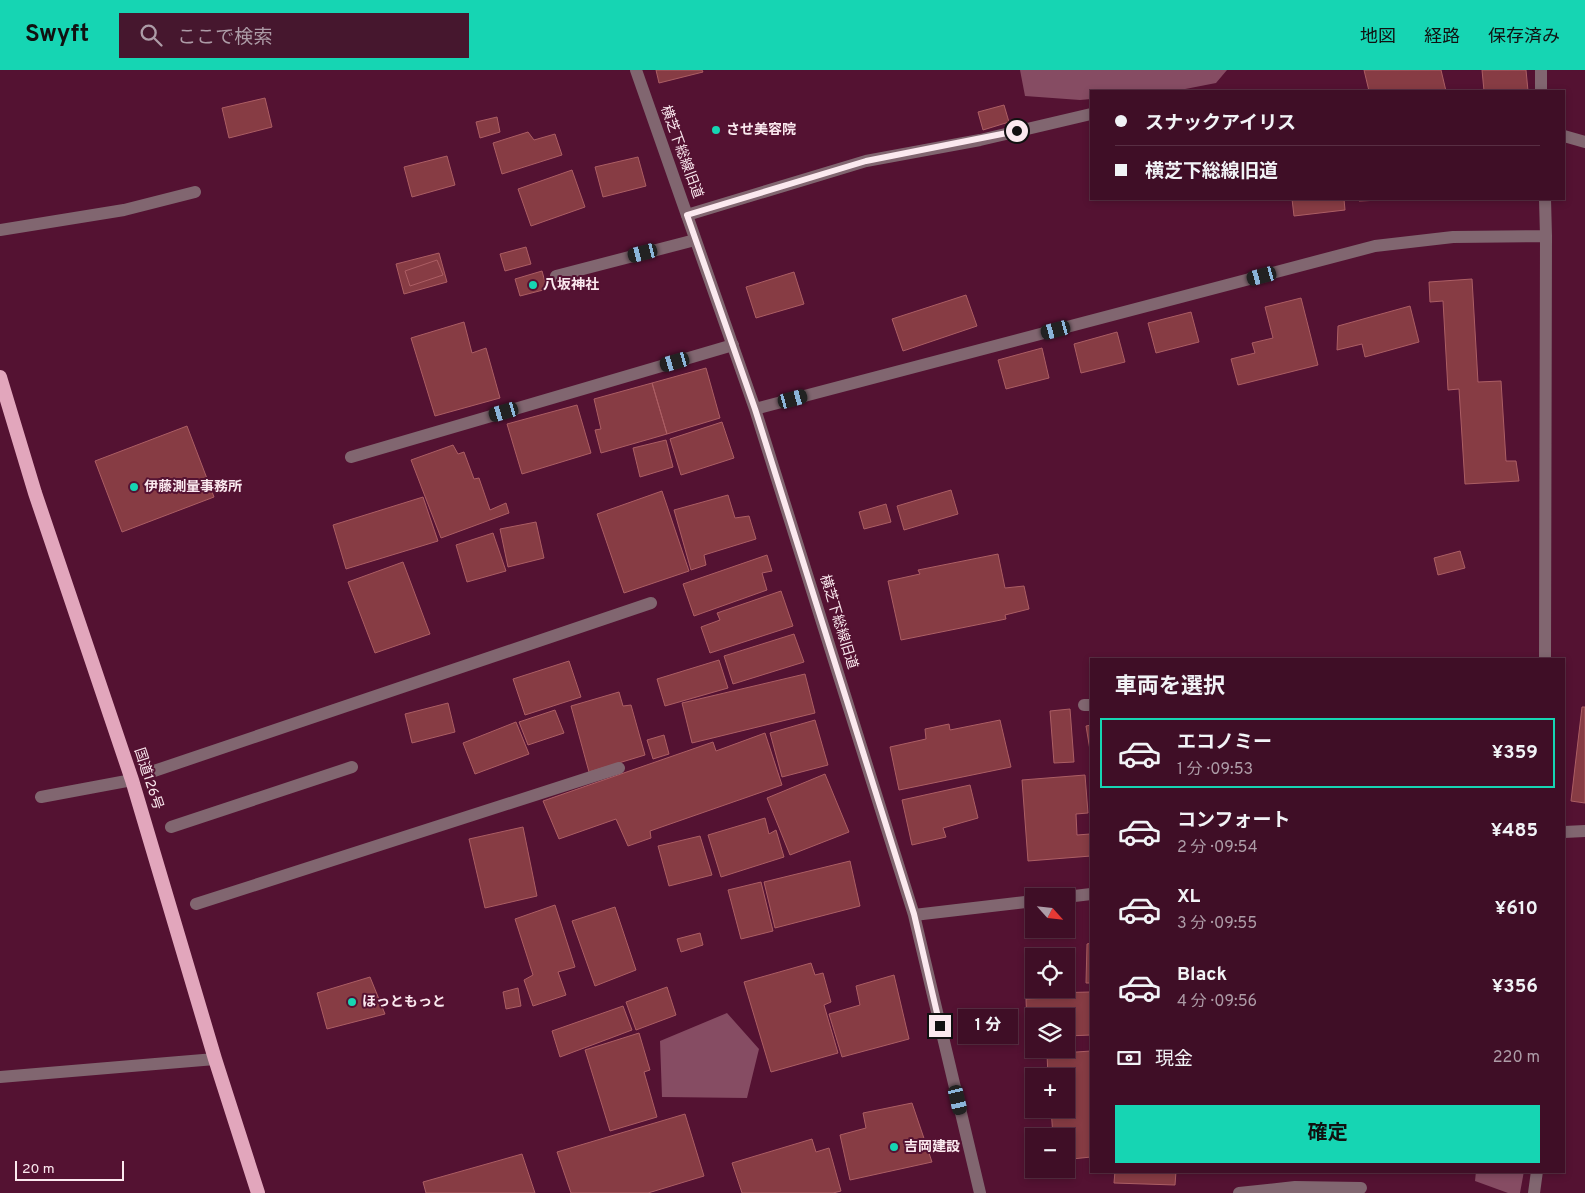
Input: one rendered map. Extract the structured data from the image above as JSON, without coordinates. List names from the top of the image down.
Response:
{
  "streets": {
    "highway": ["国道126号"],
    "street": ["横芝下総線旧道"]
  },
  "places": [
    "させ美容院",
    "八坂神社",
    "伊藤測量事務所",
    "ほっともっと",
    "吉岡建設"
  ],
  "scale_bar": "20 m",
  "north": "bottom right",
  "page": {
    "header": "Swyft",
    "search": "ここで検索",
    "nav": ["地図", "経路", "保存済み"],
    "banner": ["スナックアイリス", "横芝下総線旧道"],
    "heading": "車両を選択",
    "list": [
      {
        "name": "エコノミー",
        "note": "1 分 · 09:53",
        "value": "¥359"
      },
      {
        "name": "コンフォート",
        "note": "2 分 · 09:54",
        "value": "¥485"
      },
      {
        "name": "XL",
        "note": "3 分 · 09:55",
        "value": "¥610"
      },
      {
        "name": "Black",
        "note": "4 分 · 09:56",
        "value": "¥356"
      }
    ],
    "map_buttons": ["+", "−"],
    "bubble": "1 分",
    "pay": ["現金", "220 m"],
    "buttons": "確定",
    "scale": "20 m"
  }
}
